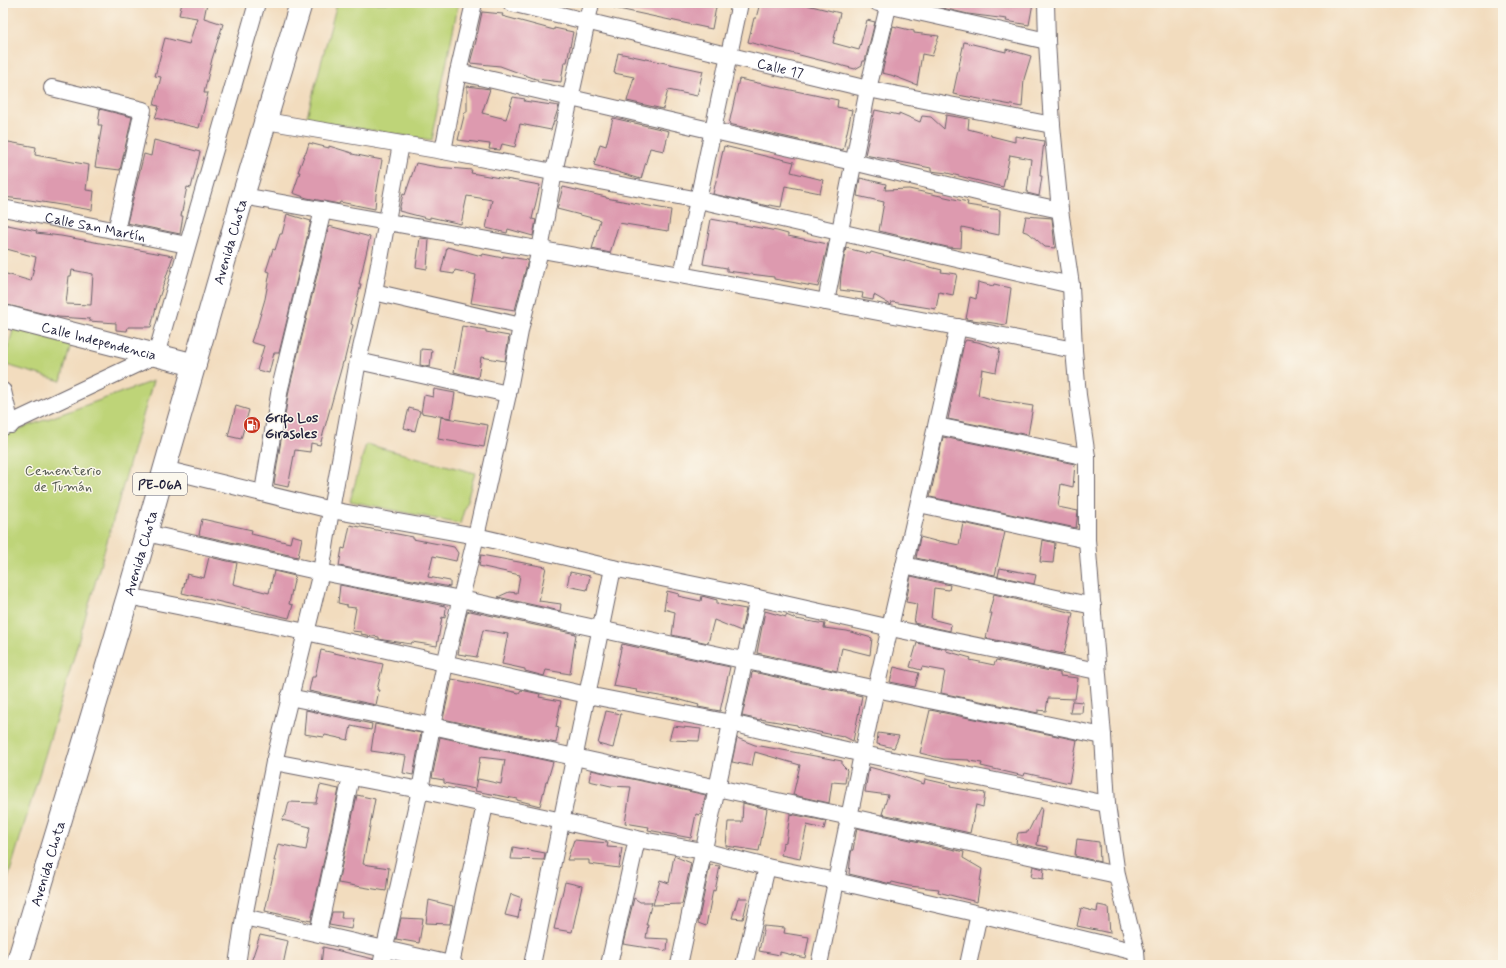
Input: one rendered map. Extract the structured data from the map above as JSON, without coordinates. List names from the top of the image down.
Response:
{
  "streets": {
    "main road": ["Avenida Chota", "Calle Independencia", "PE-06A"],
    "street": ["Calle 17", "Calle San Martín"]
  },
  "crossings": [
    ["Avenida Chota", "Calle Independencia"]
  ],
  "parks": ["Cementerio de Tumán"],
  "places": {
    "fuel station": ["Grifo Los Girasoles"]
  }
}
